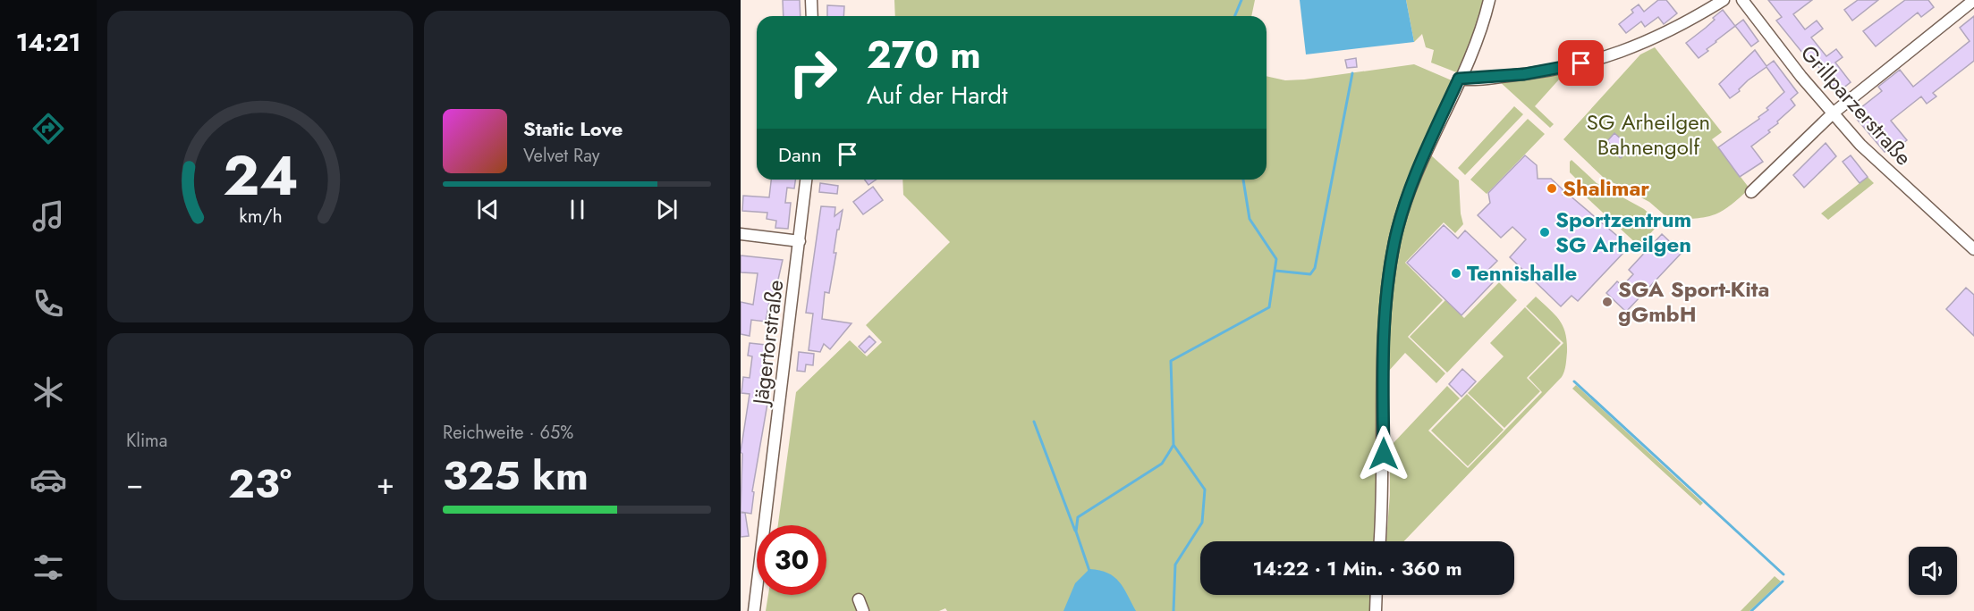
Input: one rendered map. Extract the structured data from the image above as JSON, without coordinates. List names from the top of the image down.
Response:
{
  "streets": {
    "street": ["Grillparzerstraße", "Jägertorstraße"]
  },
  "parks": ["SG Arheilgen Bahnengolf"],
  "places": [
    "Shalimar",
    "Sportzentrum SG Arheilgen",
    "Tennishalle",
    "SGA Sport-Kita gGmbH"
  ],
  "page": {
    "tabs": "14:21",
    "turn": ["270 m", "Auf der Hardt"],
    "song": ["Static Love", "Velvet Ray"],
    "then": "Dann",
    "tile": [
      "Klima",
      ["Reichweite · 65%", "325 km"]
    ],
    "heat": ["−", "23°", "+"],
    "limit": "30",
    "trip": "14:22 · 1 Min. · 360 m",
    "gauge": ["24", "km/h"]
  }
}
